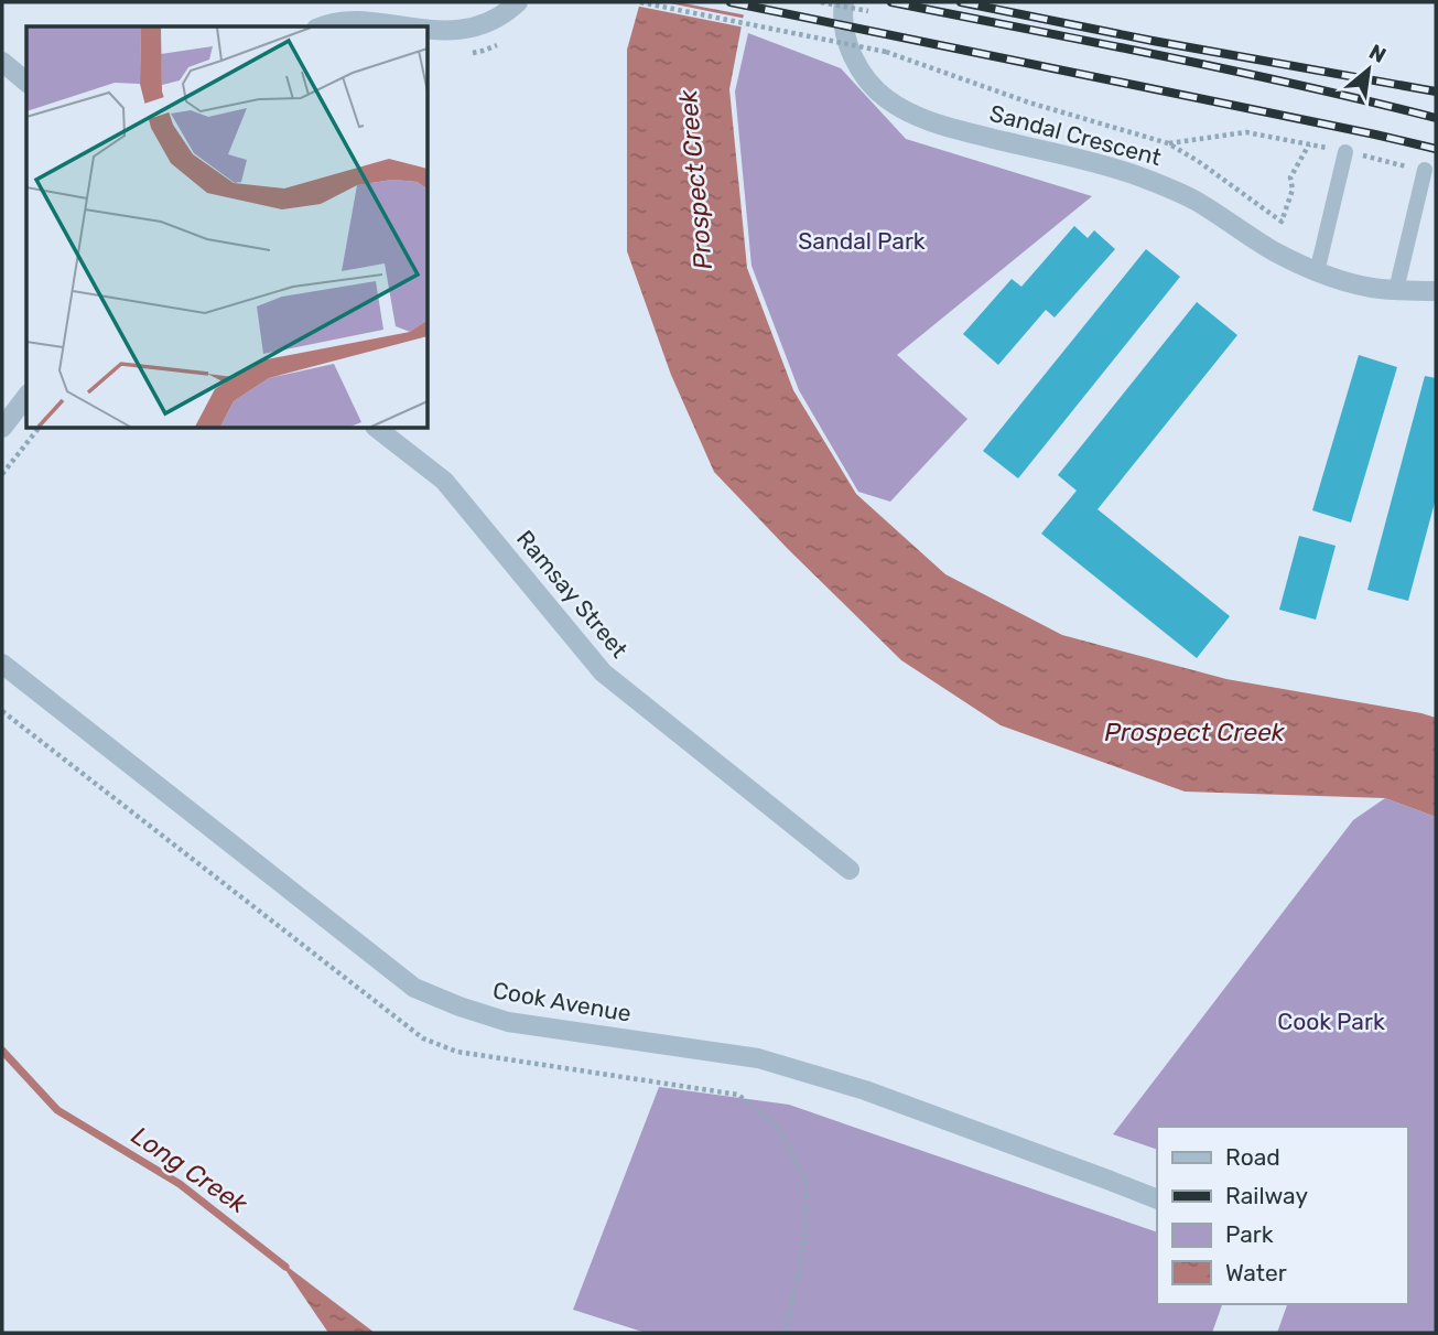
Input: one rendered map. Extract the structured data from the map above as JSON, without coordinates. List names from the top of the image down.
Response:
{
  "streets": {
    "street": ["Sandal Crescent", "Ramsay Street", "Cook Avenue"]
  },
  "water": ["Prospect Creek", "Long Creek"],
  "parks": ["Sandal Park", "Cook Park"],
  "legend": [
    "Road",
    "Railway",
    "Park",
    "Water"
  ],
  "north": "top right"
}
